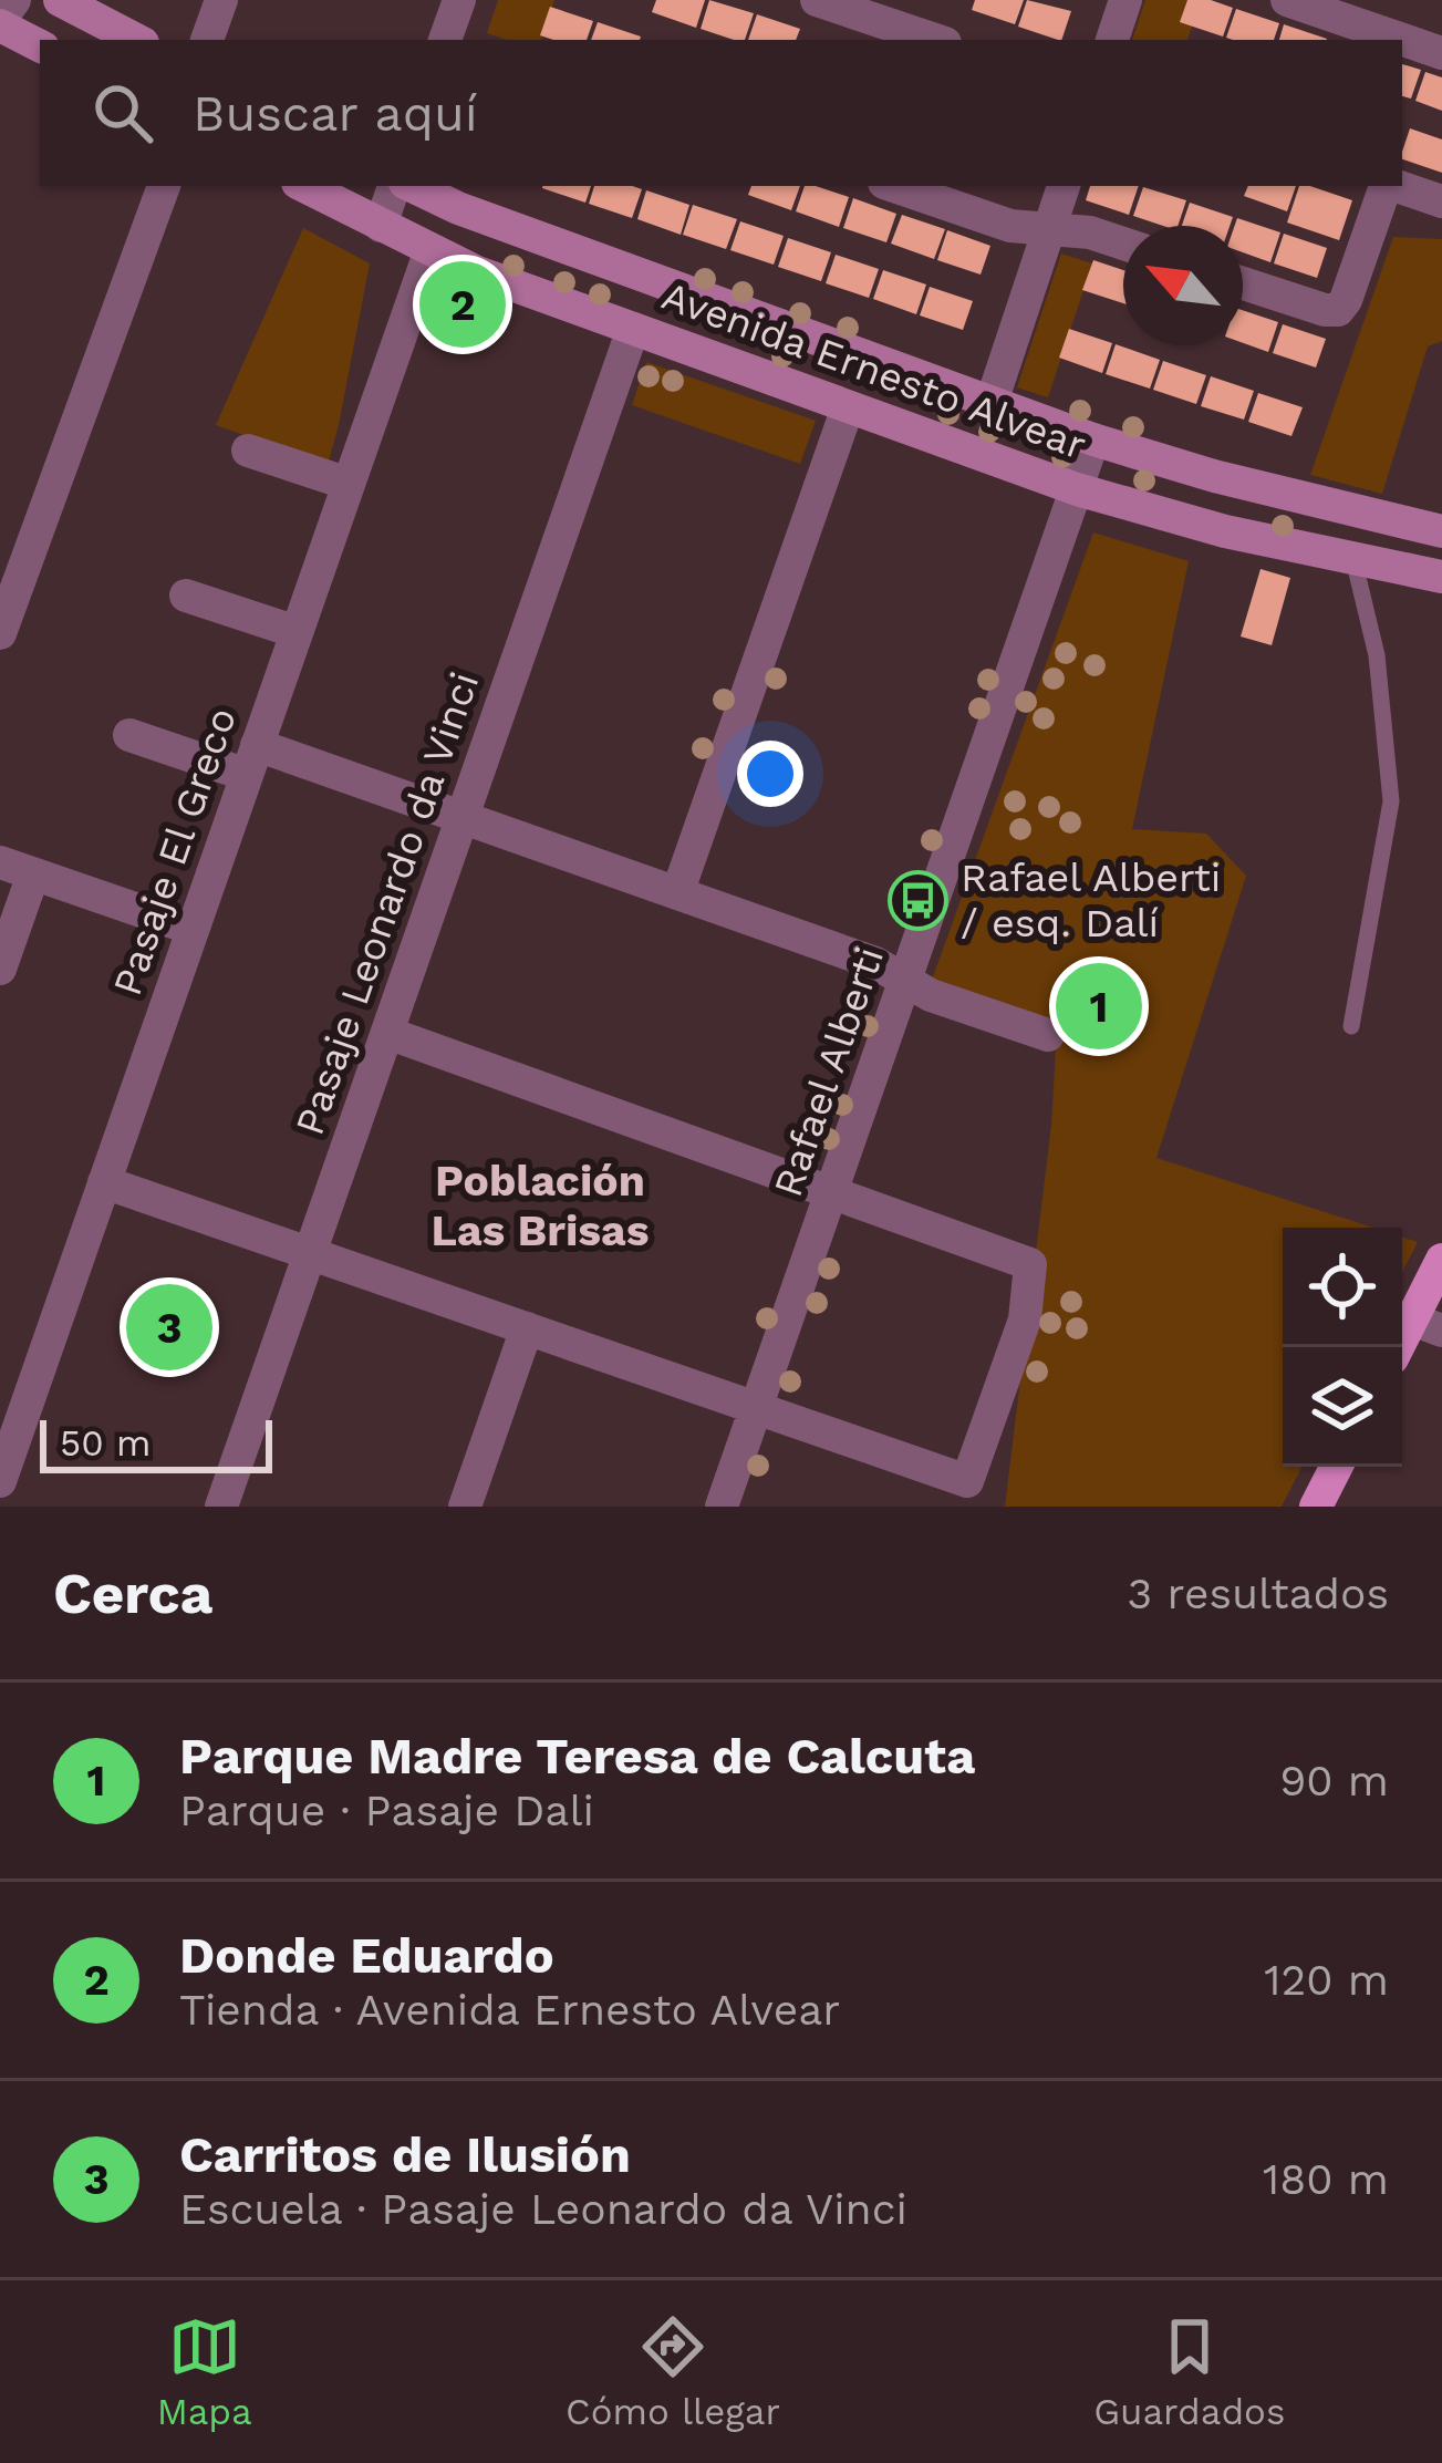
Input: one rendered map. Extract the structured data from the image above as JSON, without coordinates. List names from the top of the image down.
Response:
{
  "streets": {
    "main road": ["Avenida Ernesto Alvear"],
    "street": ["Pasaje El Greco", "Pasaje Leonardo da Vinci", "Rafael Alberti"]
  },
  "crossings": [
    ["Avenida Ernesto Alvear", "Pasaje El Greco"],
    ["Avenida Ernesto Alvear", "Pasaje Leonardo da Vinci"],
    ["Avenida Ernesto Alvear", "Rafael Alberti"]
  ],
  "districts": ["Población Las Brisas"],
  "places": {
    "bus stop": ["Rafael Alberti / esq. Dalí"]
  },
  "scale_bar": "50 m",
  "north": "top left",
  "page": {
    "search": "Buscar aquí",
    "pins": ["2", "1", "3"],
    "scale": "50 m",
    "heading": ["Cerca", "3 resultados"],
    "list": [
      {
        "mark": "1",
        "name": "Parque Madre Teresa de Calcuta",
        "note": "Parque · Pasaje Dali",
        "value": "90 m"
      },
      {
        "mark": "2",
        "name": "Donde Eduardo",
        "note": "Tienda · Avenida Ernesto Alvear",
        "value": "120 m"
      },
      {
        "mark": "3",
        "name": "Carritos de Ilusión",
        "note": "Escuela · Pasaje Leonardo da Vinci",
        "value": "180 m"
      }
    ],
    "nav": ["Mapa", "Cómo llegar", "Guardados"]
  }
}
